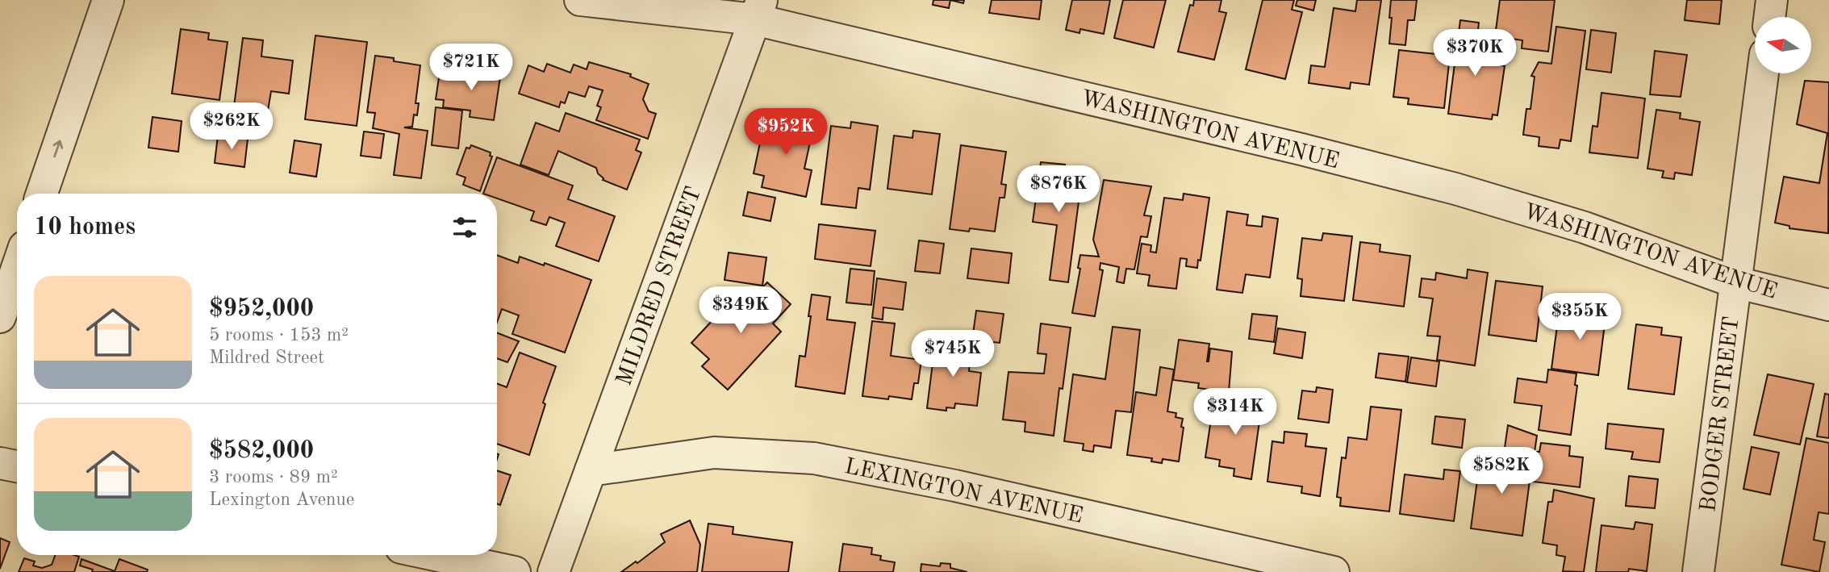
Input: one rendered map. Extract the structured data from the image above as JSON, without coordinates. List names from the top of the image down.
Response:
{
  "streets": {
    "street": [
      "WASHINGTON AVENUE",
      "MILDRED STREET",
      "BODGER STREET",
      "LEXINGTON AVENUE"
    ]
  },
  "crossings": [
    ["WASHINGTON AVENUE", "MILDRED STREET"],
    ["WASHINGTON AVENUE", "BODGER STREET"],
    ["MILDRED STREET", "LEXINGTON AVENUE"]
  ],
  "north": "left",
  "page": {
    "price": [
      "$370K",
      "$721K",
      "$262K",
      "$952K",
      "$876K",
      "$349K",
      "$355K",
      "$745K",
      "$314K",
      "$582K"
    ],
    "heading": "10 homes",
    "list": [
      {
        "name": "$952,000",
        "note": "5 rooms · 153 m² · Mildred Street"
      },
      {
        "name": "$582,000",
        "note": "3 rooms · 89 m² · Lexington Avenue"
      }
    ]
  }
}
